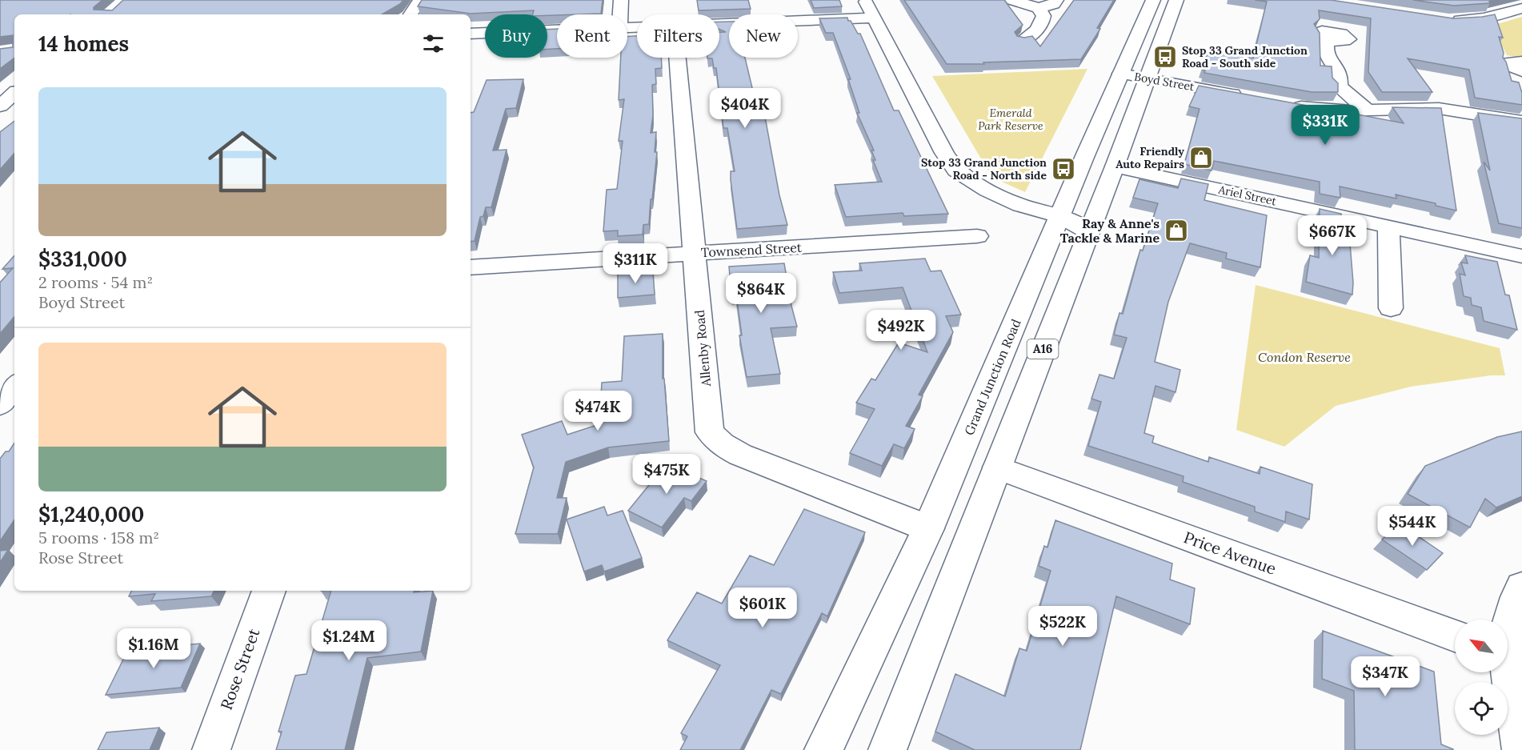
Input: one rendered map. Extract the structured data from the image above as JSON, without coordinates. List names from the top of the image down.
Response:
{
  "streets": {
    "main road": [
      "Boyd Street",
      "Ariel Street",
      "Townsend Street",
      "Allenby Road",
      "A16",
      "Grand Junction Road",
      "Price Avenue",
      "Rose Street"
    ]
  },
  "crossings": [
    ["Boyd Street", "A16"],
    ["Boyd Street", "Grand Junction Road"],
    ["Ariel Street", "A16"],
    ["Ariel Street", "Grand Junction Road"],
    ["Townsend Street", "Allenby Road"],
    ["Allenby Road", "A16"],
    ["Allenby Road", "Grand Junction Road"],
    ["A16", "Price Avenue"],
    ["Grand Junction Road", "Price Avenue"]
  ],
  "parks": ["Emerald Park Reserve", "Condon Reserve"],
  "places": {
    "bus stop": ["Stop 33 Grand Junction Road - South side", "Stop 33 Grand Junction Road - North side"],
    "shop": ["Friendly Auto Repairs", "Ray & Anne's Tackle & Marine"]
  },
  "north": "top left",
  "page": {
    "chip": [
      "Buy",
      "Rent",
      "Filters",
      "New"
    ],
    "heading": "14 homes",
    "list": [
      {
        "name": "$331,000",
        "note": "2 rooms · 54 m² · Boyd Street"
      },
      {
        "name": "$1,240,000",
        "note": "5 rooms · 158 m² · Rose Street"
      }
    ],
    "price": [
      "$404K",
      "$331K",
      "$667K",
      "$311K",
      "$864K",
      "$492K",
      "$474K",
      "$475K",
      "$544K",
      "$601K",
      "$522K",
      "$1.24M",
      "$1.16M",
      "$347K"
    ]
  }
}
